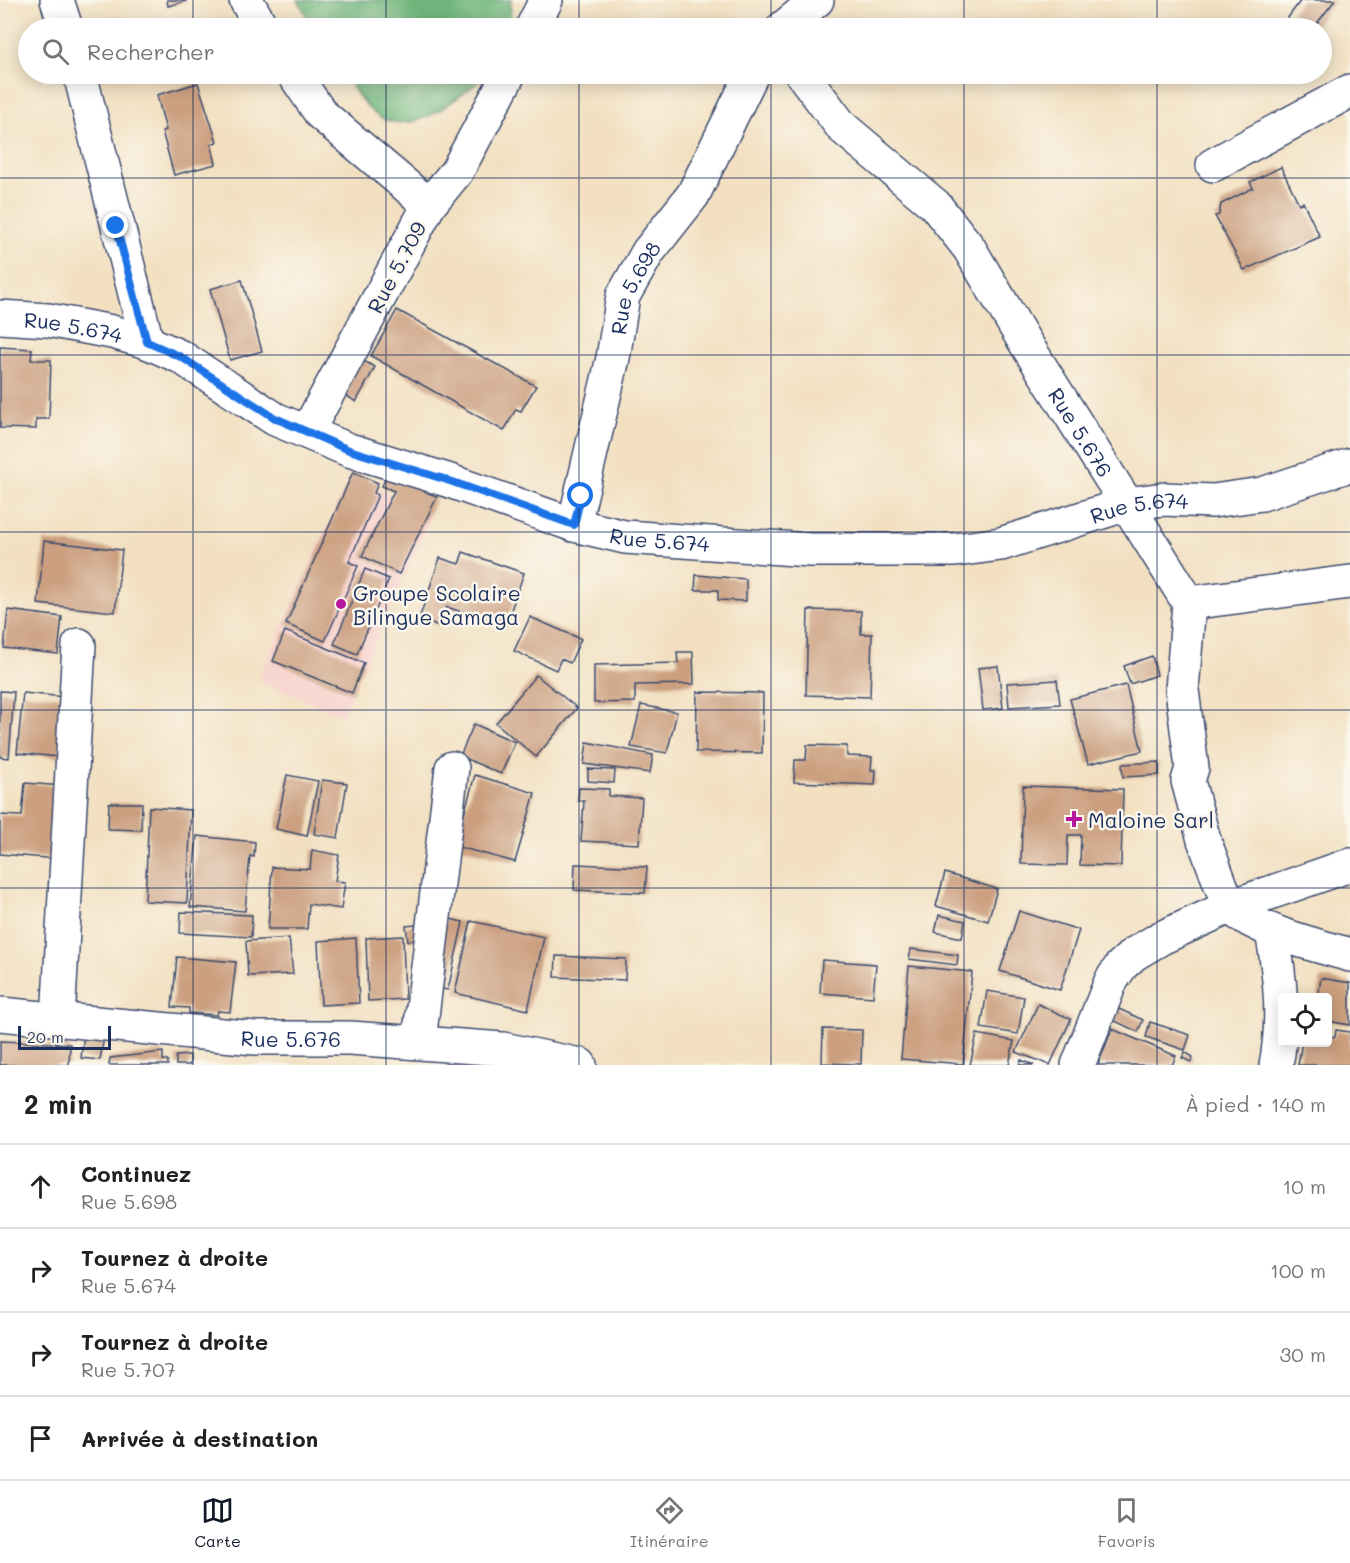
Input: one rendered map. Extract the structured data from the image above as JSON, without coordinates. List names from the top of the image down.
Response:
{
  "streets": {
    "street": [
      "Rue 5.709",
      "Rue 5.698",
      "Rue 5.674",
      "Rue 5.676"
    ]
  },
  "crossings": [
    ["Rue 5.709", "Rue 5.674"],
    ["Rue 5.698", "Rue 5.674"],
    ["Rue 5.674", "Rue 5.676"]
  ],
  "places": {
    "other": ["Groupe Scolaire Bilingue Samaga"],
    "health": ["Maloine Sarl"]
  },
  "scale_bar": "20 m",
  "page": {
    "search": "Rechercher",
    "scale": "20 m",
    "heading": ["2 min", "À pied · 140 m"],
    "list": [
      ["Continuez", "Rue 5.698", "10 m"],
      ["Tournez à droite", "Rue 5.674", "100 m"],
      ["Tournez à droite", "Rue 5.707", "30 m"],
      "Arrivée à destination"
    ],
    "nav": ["Carte", "Itinéraire", "Favoris"]
  }
}
